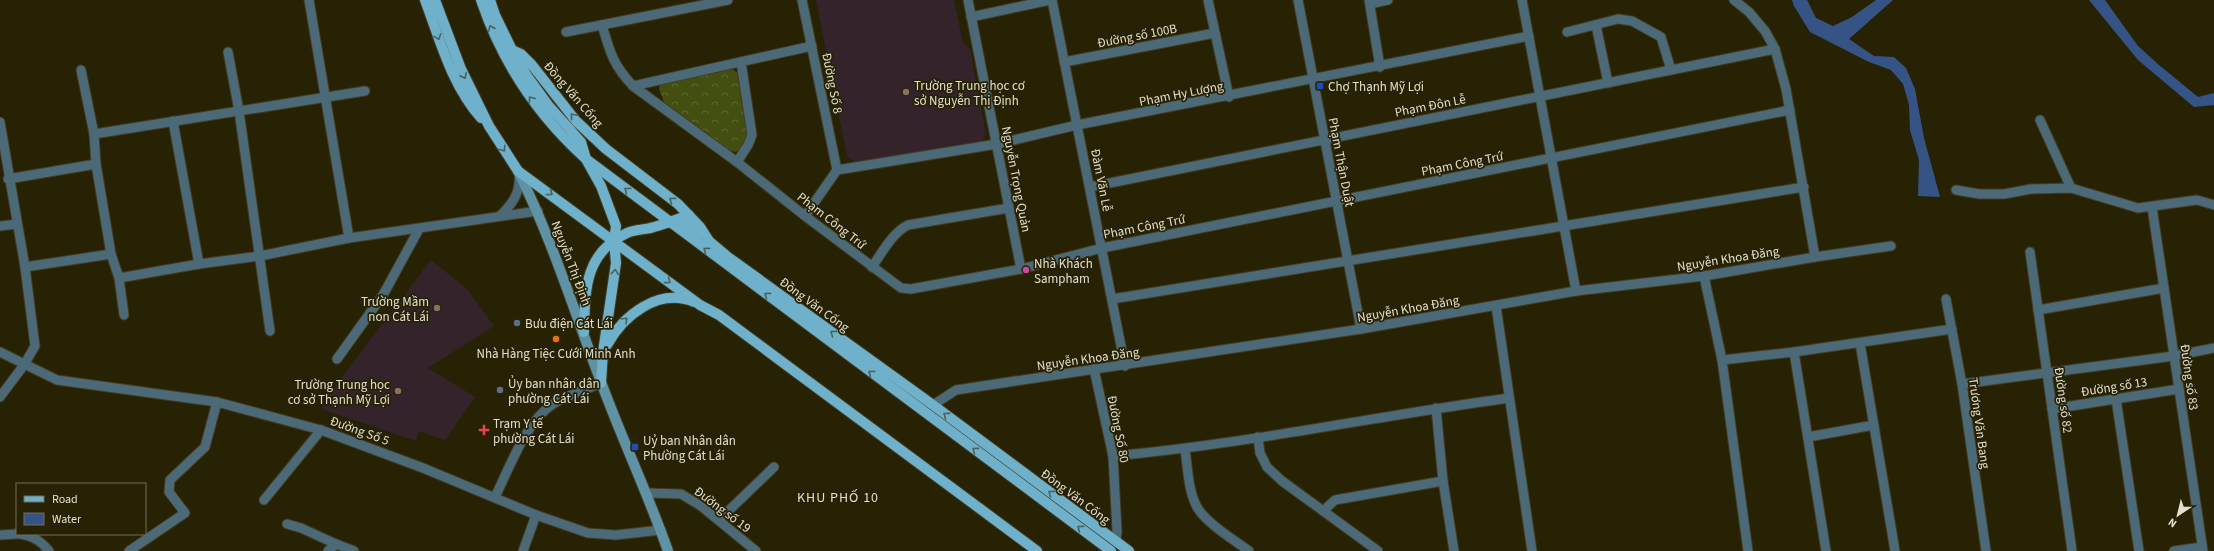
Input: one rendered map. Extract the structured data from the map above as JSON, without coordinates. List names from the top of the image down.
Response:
{
  "streets": {
    "main road": ["Đồng Văn Cống", "Nguyễn Thị Định"],
    "street": [
      "Đường số 100B",
      "Đường Số 8",
      "Phạm Hy Lượng",
      "Phạm Đôn Lễ",
      "Phạm Thận Duật",
      "Phạm Công Trứ",
      "Nguyễn Trọng Quản",
      "Đàm Văn Lễ",
      "Nguyễn Khoa Đăng",
      "Đường số 83",
      "Đường số 13",
      "Đường số 82",
      "Trương Văn Bang",
      "Đường Số 80",
      "Đường Số 5",
      "Đường số 19"
    ]
  },
  "crossings": [
    ["Đường số 100B", "Đàm Văn Lễ"],
    ["Đường Số 8", "Phạm Hy Lượng"],
    ["Phạm Hy Lượng", "Phạm Thận Duật"],
    ["Phạm Hy Lượng", "Nguyễn Trọng Quản"],
    ["Phạm Hy Lượng", "Đàm Văn Lễ"],
    ["Đồng Văn Cống", "Nguyễn Khoa Đăng"],
    ["Đồng Văn Cống", "Đường Số 80"],
    ["Phạm Đôn Lễ", "Phạm Thận Duật"],
    ["Phạm Đôn Lễ", "Đàm Văn Lễ"],
    ["Phạm Thận Duật", "Phạm Công Trứ"],
    ["Phạm Thận Duật", "Nguyễn Khoa Đăng"],
    ["Phạm Công Trứ", "Nguyễn Trọng Quản"],
    ["Phạm Công Trứ", "Đàm Văn Lễ"],
    ["Đàm Văn Lễ", "Nguyễn Khoa Đăng"],
    ["Nguyễn Khoa Đăng", "Đường Số 80"],
    ["Nguyễn Thị Định", "Đường Số 5"],
    ["Nguyễn Thị Định", "Đường số 19"],
    ["Đường số 83", "Đường số 13"],
    ["Đường số 13", "Đường số 82"]
  ],
  "districts": ["KHU PHỐ 10"],
  "places": {
    "transit": ["Chợ Thạnh Mỹ Lợi", "Uỷ ban Nhân dân Phường Cát Lái"],
    "other": [
      "Trường Trung học cơ sở Nguyễn Thị Định",
      "Nhà Khách Sampham",
      "Trường Mầm non Cát Lái",
      "Bưu điện Cát Lái",
      "Nhà Hàng Tiệc Cưới Minh Anh",
      "Ủy ban nhân dân phường Cát Lái",
      "Trường Trung học cơ sở Thạnh Mỹ Lợi"
    ],
    "health": ["Trạm Y tế phường Cát Lái"]
  },
  "legend": ["Road", "Water"],
  "north": "bottom left"
}
